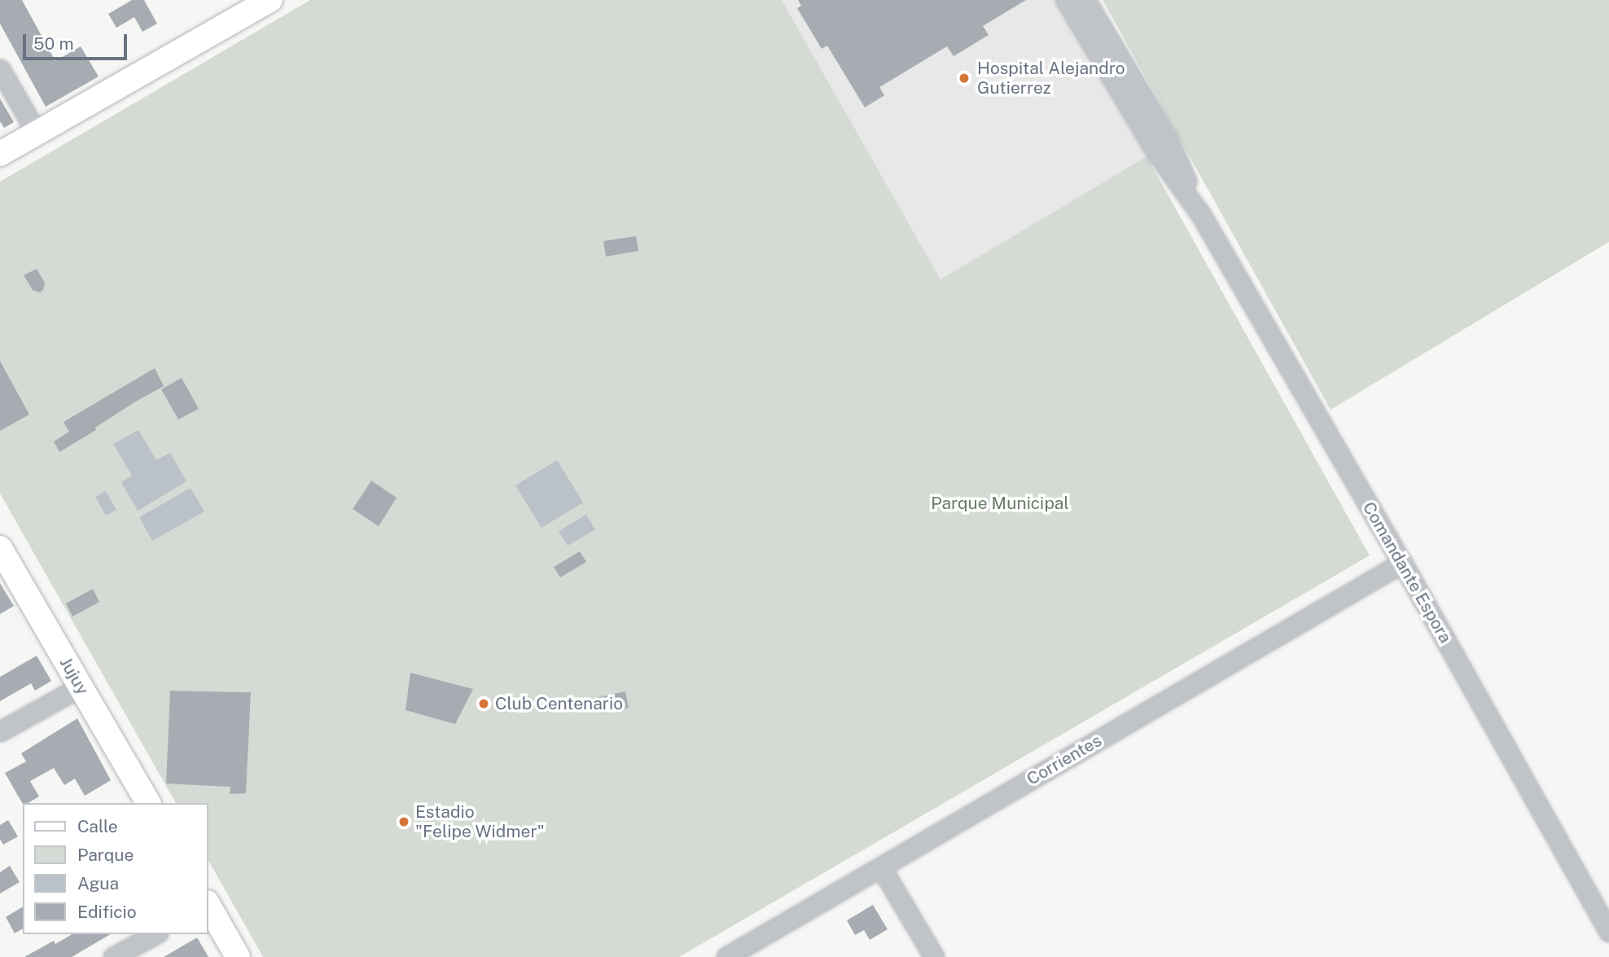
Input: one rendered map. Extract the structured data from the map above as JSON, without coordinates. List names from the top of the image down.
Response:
{
  "streets": {
    "main road": ["Jujuy"],
    "street": ["Comandante Espora", "Corrientes"]
  },
  "crossings": [
    ["Comandante Espora", "Corrientes"]
  ],
  "parks": ["Parque Municipal"],
  "places": ["Hospital Alejandro Gutierrez", "Club Centenario", "Estadio \"Felipe Widmer\""],
  "legend": [
    "Calle",
    "Parque",
    "Agua",
    "Edificio"
  ],
  "scale_bar": "50 m"
}
